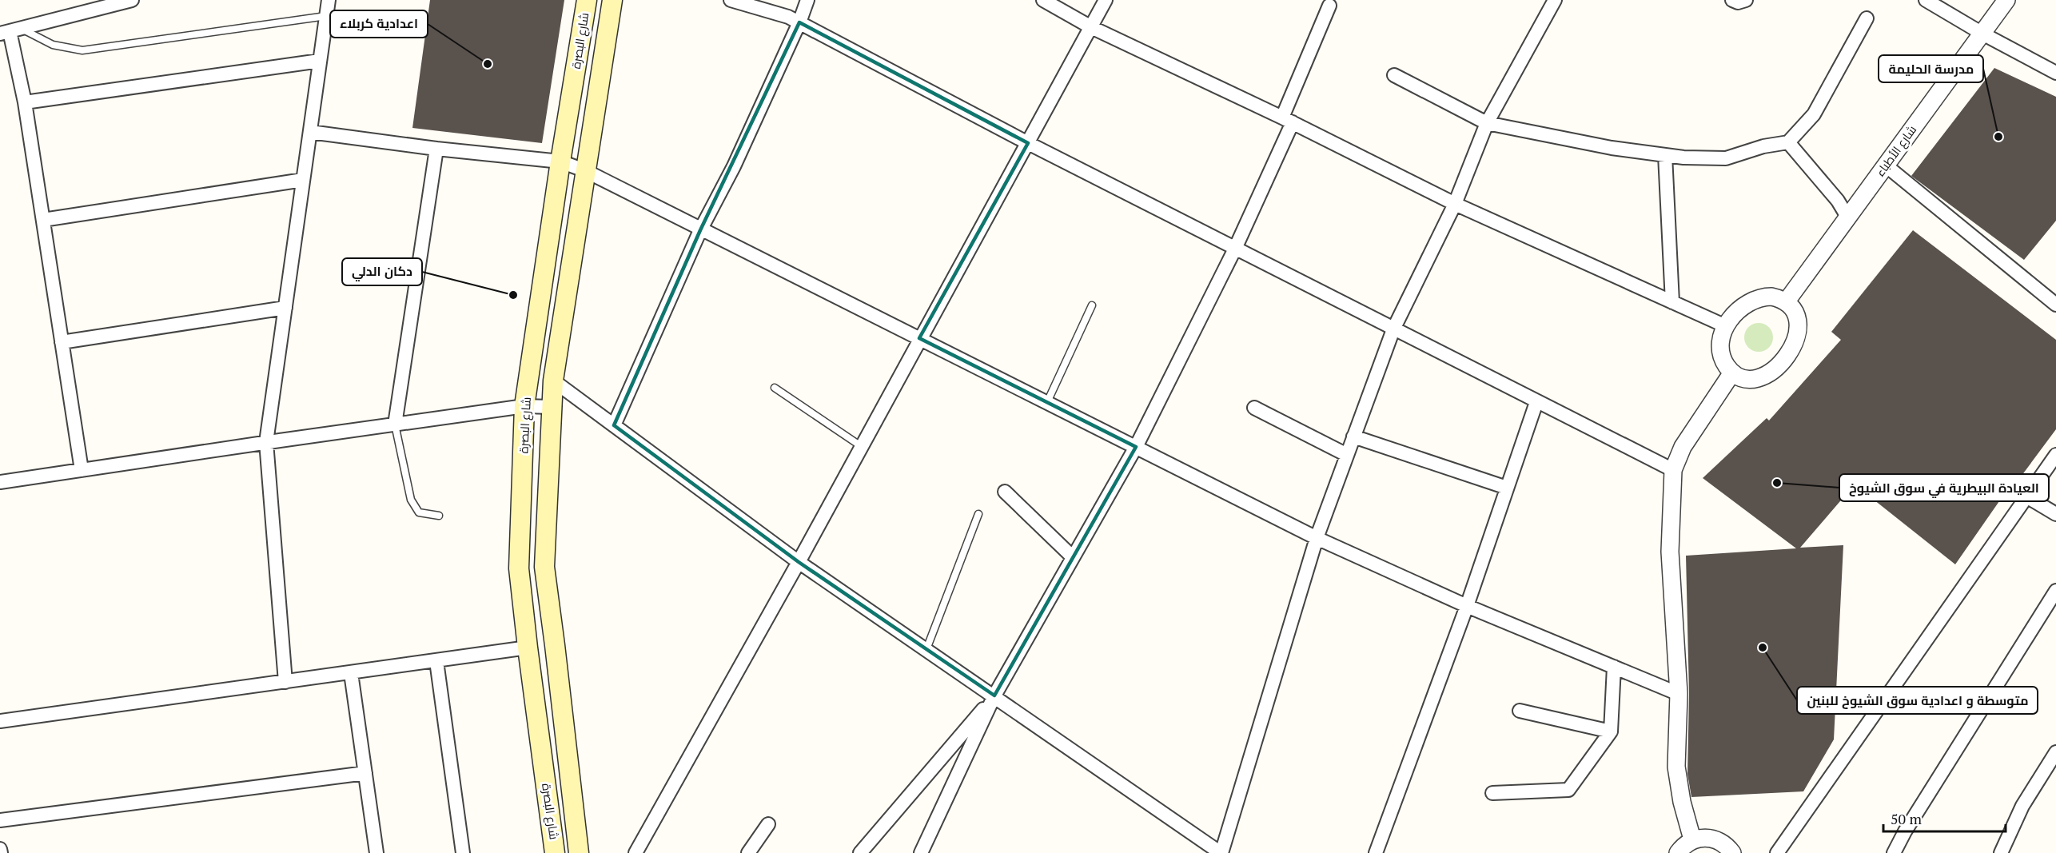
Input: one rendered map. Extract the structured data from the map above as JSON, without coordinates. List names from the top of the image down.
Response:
{
  "streets": {
    "main road": ["شارع البصرة"],
    "street": ["شارع الأطباء"]
  },
  "places": [
    "اعدادية كربلاء",
    "مدرسة الحليمة",
    "دكان الدلي",
    "العيادة البيطرية في سوق الشيوخ",
    "متوسطة و اعدادية سوق الشيوخ للبنين"
  ],
  "scale_bar": "50 m"
}
